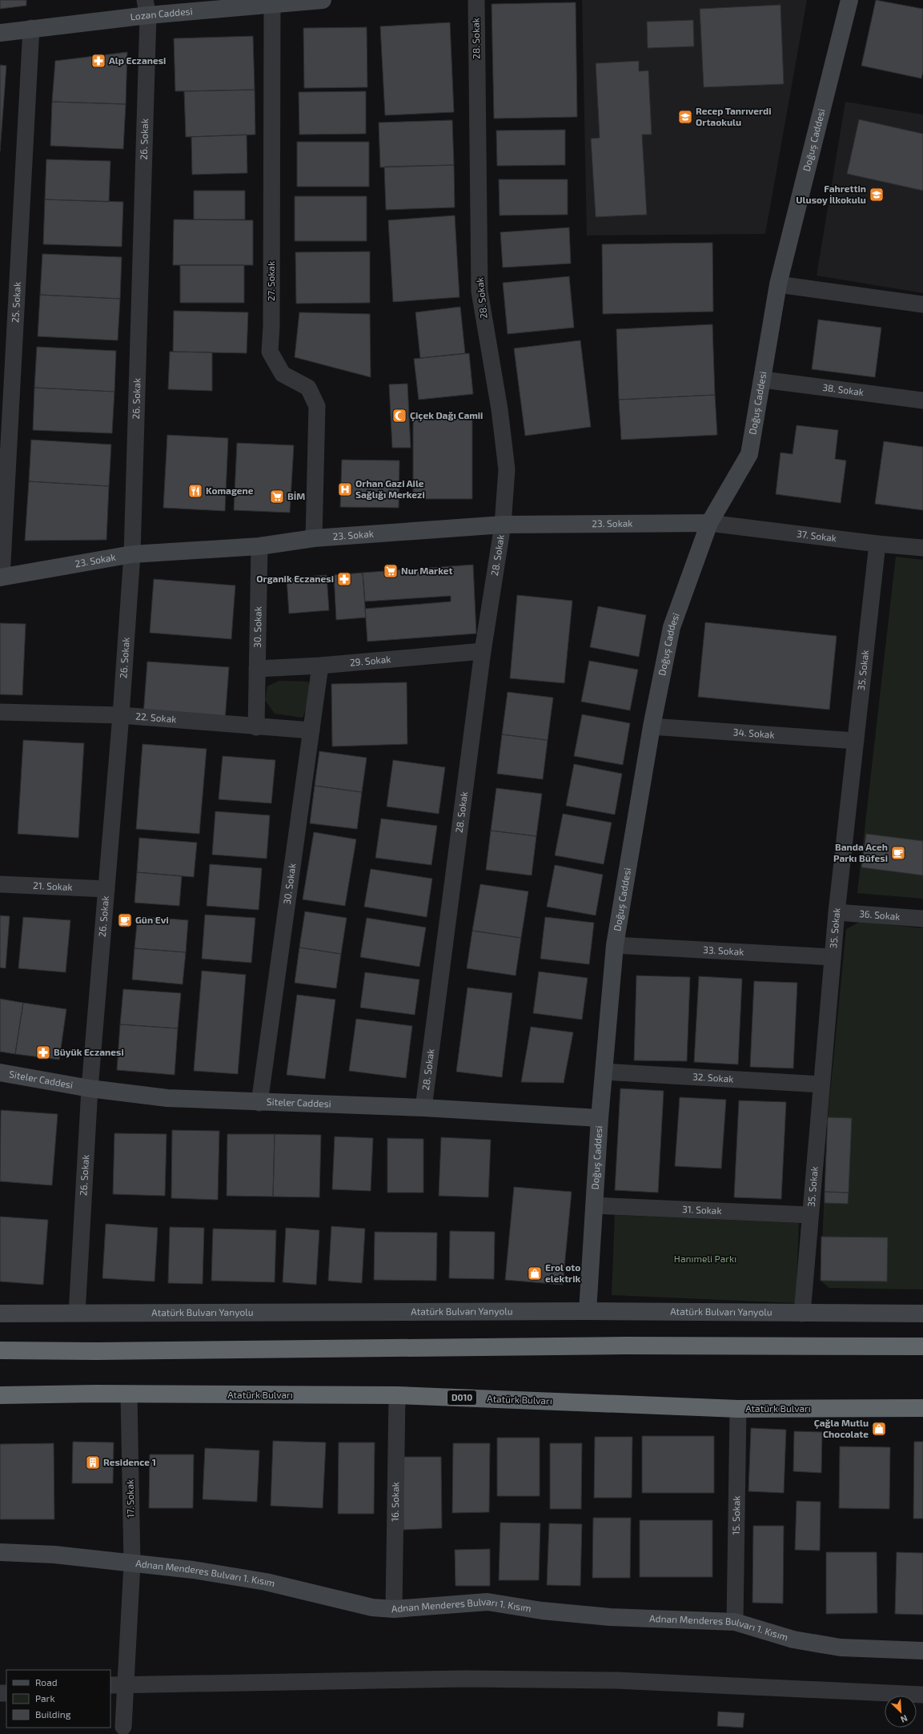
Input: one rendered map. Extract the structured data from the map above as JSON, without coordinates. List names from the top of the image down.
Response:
{
  "streets": {
    "highway": ["Atatürk Bulvarı", "D010"],
    "main road": [
      "Lozan Caddesi",
      "Doğuş Caddesi",
      "23. Sokak",
      "Siteler Caddesi",
      "Atatürk Bulvarı Yanyolu",
      "Adnan Menderes Bulvarı 1. Kısım"
    ],
    "street": [
      "28. Sokak",
      "26. Sokak",
      "27. Sokak",
      "25. Sokak",
      "38. Sokak",
      "37. Sokak",
      "30. Sokak",
      "29. Sokak",
      "35. Sokak",
      "22. Sokak",
      "34. Sokak",
      "21. Sokak",
      "36. Sokak",
      "33. Sokak",
      "32. Sokak",
      "31. Sokak",
      "17. Sokak",
      "16. Sokak",
      "15. Sokak"
    ]
  },
  "crossings": [
    ["Lozan Caddesi", "26. Sokak"],
    ["Lozan Caddesi", "27. Sokak"],
    ["Lozan Caddesi", "25. Sokak"],
    ["28. Sokak", "23. Sokak"],
    ["28. Sokak", "29. Sokak"],
    ["28. Sokak", "Siteler Caddesi"],
    ["26. Sokak", "23. Sokak"],
    ["26. Sokak", "22. Sokak"],
    ["26. Sokak", "21. Sokak"],
    ["26. Sokak", "Siteler Caddesi"],
    ["26. Sokak", "Atatürk Bulvarı Yanyolu"],
    ["Doğuş Caddesi", "38. Sokak"],
    ["Doğuş Caddesi", "23. Sokak"],
    ["Doğuş Caddesi", "37. Sokak"],
    ["Doğuş Caddesi", "34. Sokak"],
    ["Doğuş Caddesi", "33. Sokak"],
    ["Doğuş Caddesi", "32. Sokak"],
    ["Doğuş Caddesi", "Siteler Caddesi"],
    ["Doğuş Caddesi", "31. Sokak"],
    ["Doğuş Caddesi", "Atatürk Bulvarı Yanyolu"],
    ["27. Sokak", "23. Sokak"],
    ["25. Sokak", "23. Sokak"],
    ["23. Sokak", "37. Sokak"],
    ["23. Sokak", "30. Sokak"],
    ["37. Sokak", "35. Sokak"],
    ["30. Sokak", "29. Sokak"],
    ["30. Sokak", "22. Sokak"],
    ["30. Sokak", "Siteler Caddesi"],
    ["35. Sokak", "34. Sokak"],
    ["35. Sokak", "36. Sokak"],
    ["35. Sokak", "33. Sokak"],
    ["35. Sokak", "32. Sokak"],
    ["35. Sokak", "31. Sokak"],
    ["35. Sokak", "Atatürk Bulvarı Yanyolu"],
    ["Atatürk Bulvarı", "17. Sokak"],
    ["Atatürk Bulvarı", "16. Sokak"],
    ["Atatürk Bulvarı", "15. Sokak"],
    ["17. Sokak", "Adnan Menderes Bulvarı 1. Kısım"],
    ["16. Sokak", "Adnan Menderes Bulvarı 1. Kısım"],
    ["15. Sokak", "Adnan Menderes Bulvarı 1. Kısım"]
  ],
  "parks": ["Hanımeli Parkı"],
  "places": {
    "pharmacy": ["Alp Eczanesi", "Organik Eczanesi", "Büyük Eczanesi"],
    "school or university": ["Recep Tanrıverdi Ortaokulu", "Fahrettin Ulusoy İlkokulu"],
    "mosque": ["Çiçek Dağı Camii"],
    "hospital": ["Orhan Gazi Aile Sağlığı Merkezi"],
    "restaurant": ["Komagene"],
    "supermarket": ["BİM", "Nur Market"],
    "cafe": ["Banda Aceh Parkı Büfesi", "Gün Evi"],
    "shop": ["Erol oto elektrik", "Çağla Mutlu Chocolate"],
    "building": ["Residence 1"]
  },
  "legend": ["Road", "Park", "Building"],
  "north": "bottom right"
}
